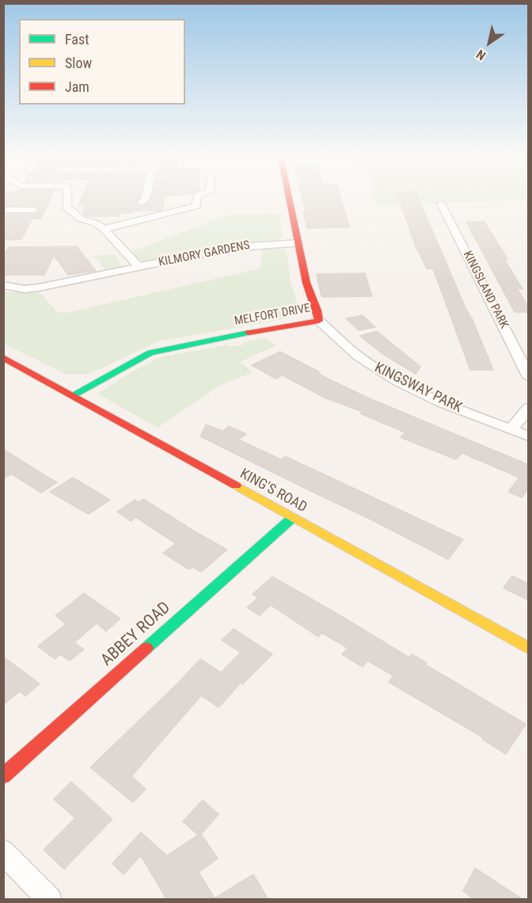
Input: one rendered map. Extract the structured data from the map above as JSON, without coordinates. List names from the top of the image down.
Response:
{
  "streets": {
    "street": [
      "KILMORY GARDENS",
      "KINGSLAND PARK",
      "MELFORT DRIVE",
      "KINGSWAY PARK",
      "KING'S ROAD",
      "ABBEY ROAD"
    ]
  },
  "crossings": [
    ["KILMORY GARDENS", "MELFORT DRIVE"],
    ["MELFORT DRIVE", "KINGSWAY PARK"],
    ["MELFORT DRIVE", "KING'S ROAD"],
    ["KING'S ROAD", "ABBEY ROAD"]
  ],
  "legend": ["Fast", "Slow", "Jam"],
  "north": "bottom left"
}
